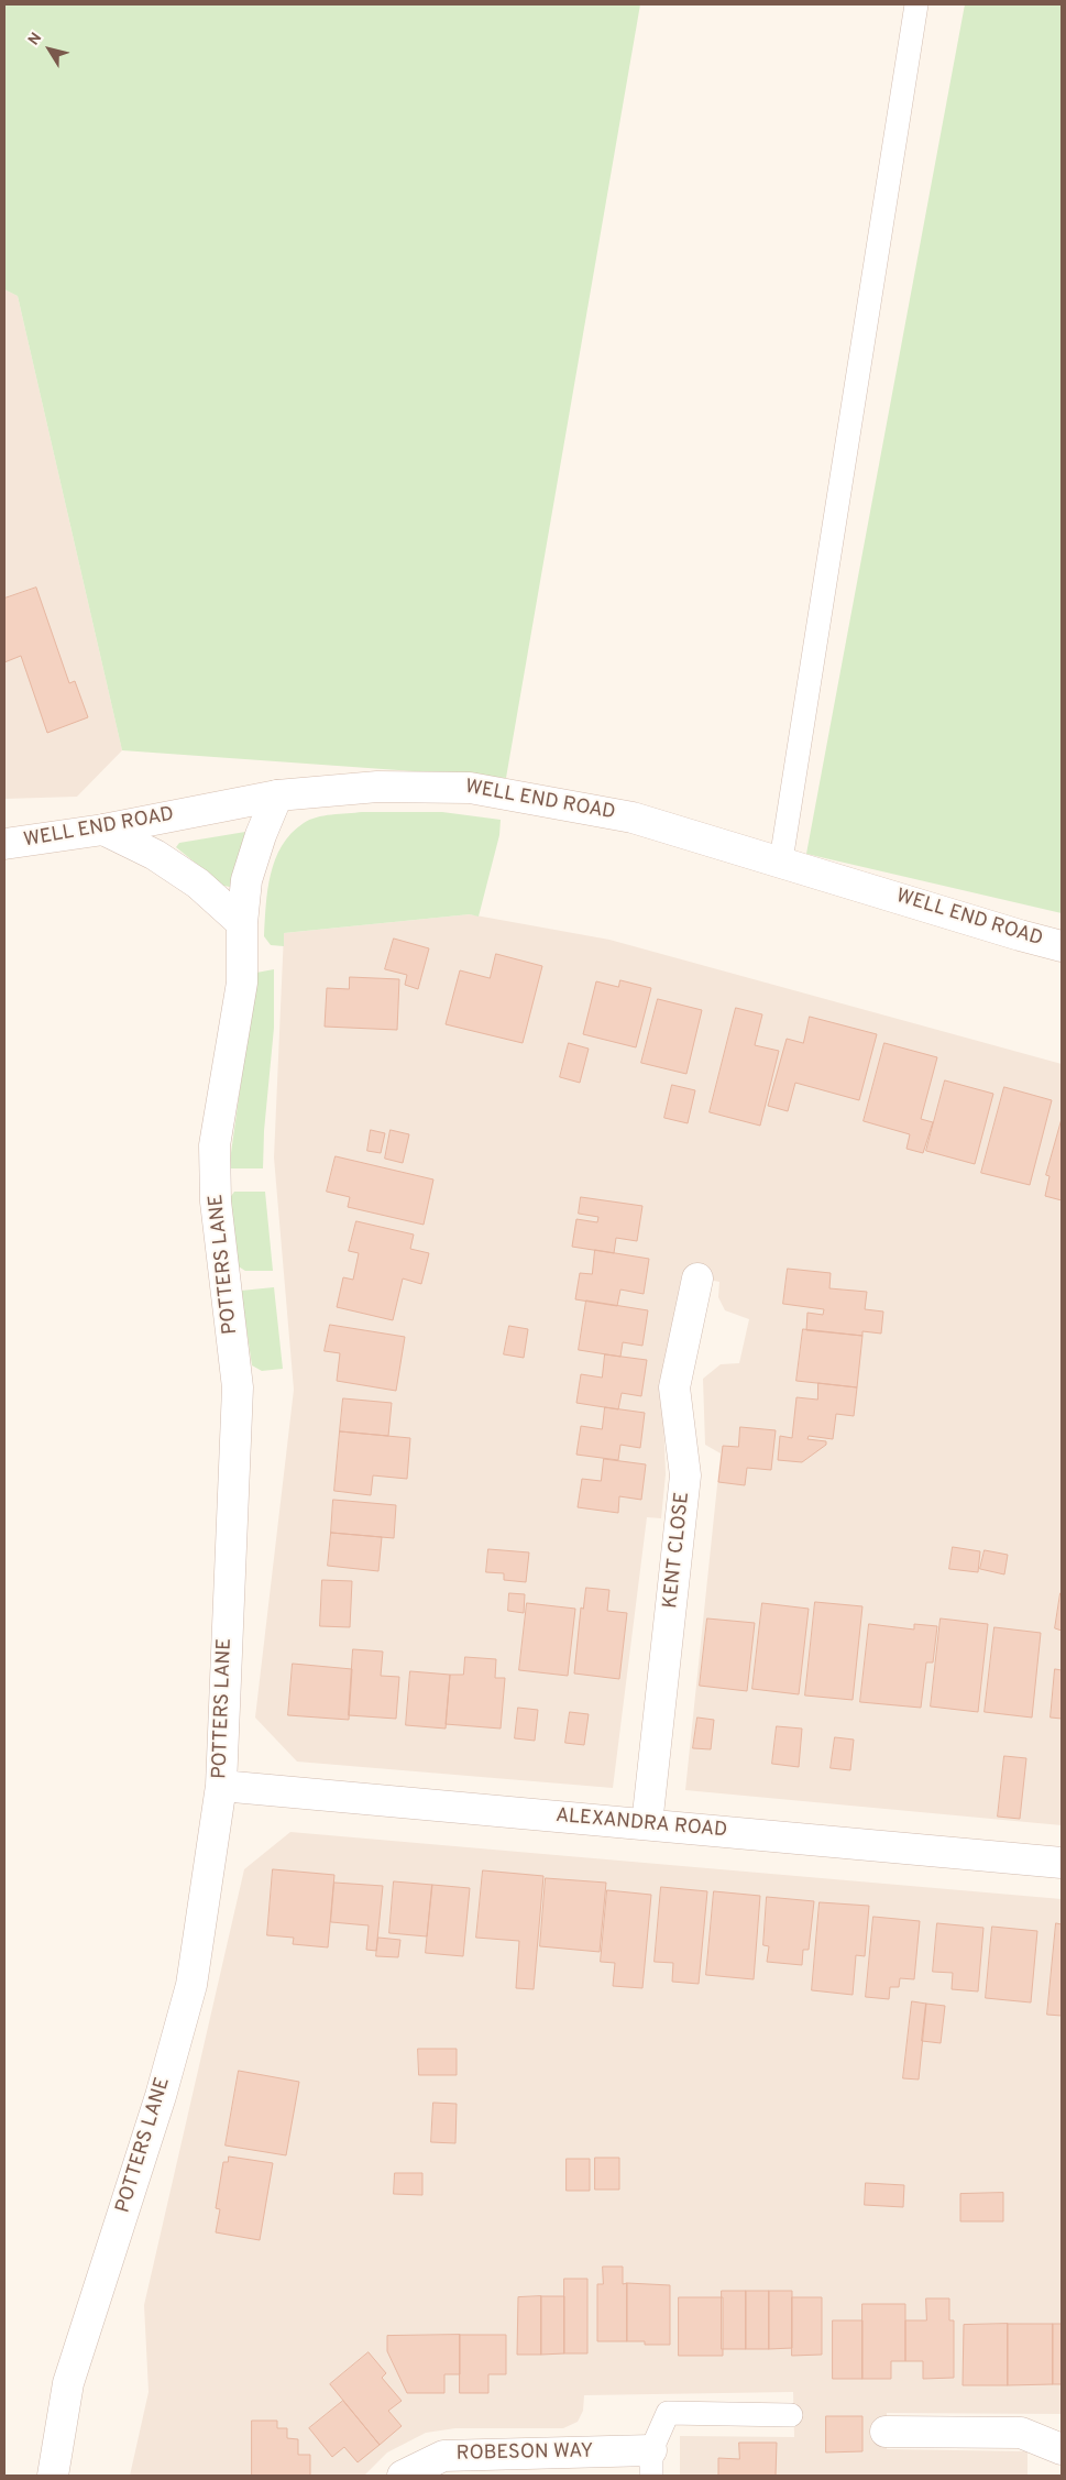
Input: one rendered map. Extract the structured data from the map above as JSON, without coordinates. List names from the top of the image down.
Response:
{
  "streets": {
    "street": [
      "WELL END ROAD",
      "POTTERS LANE",
      "KENT CLOSE",
      "ALEXANDRA ROAD",
      "ROBESON WAY"
    ]
  },
  "crossings": [
    ["WELL END ROAD", "POTTERS LANE"],
    ["POTTERS LANE", "ALEXANDRA ROAD"],
    ["KENT CLOSE", "ALEXANDRA ROAD"]
  ],
  "north": "top left"
}
